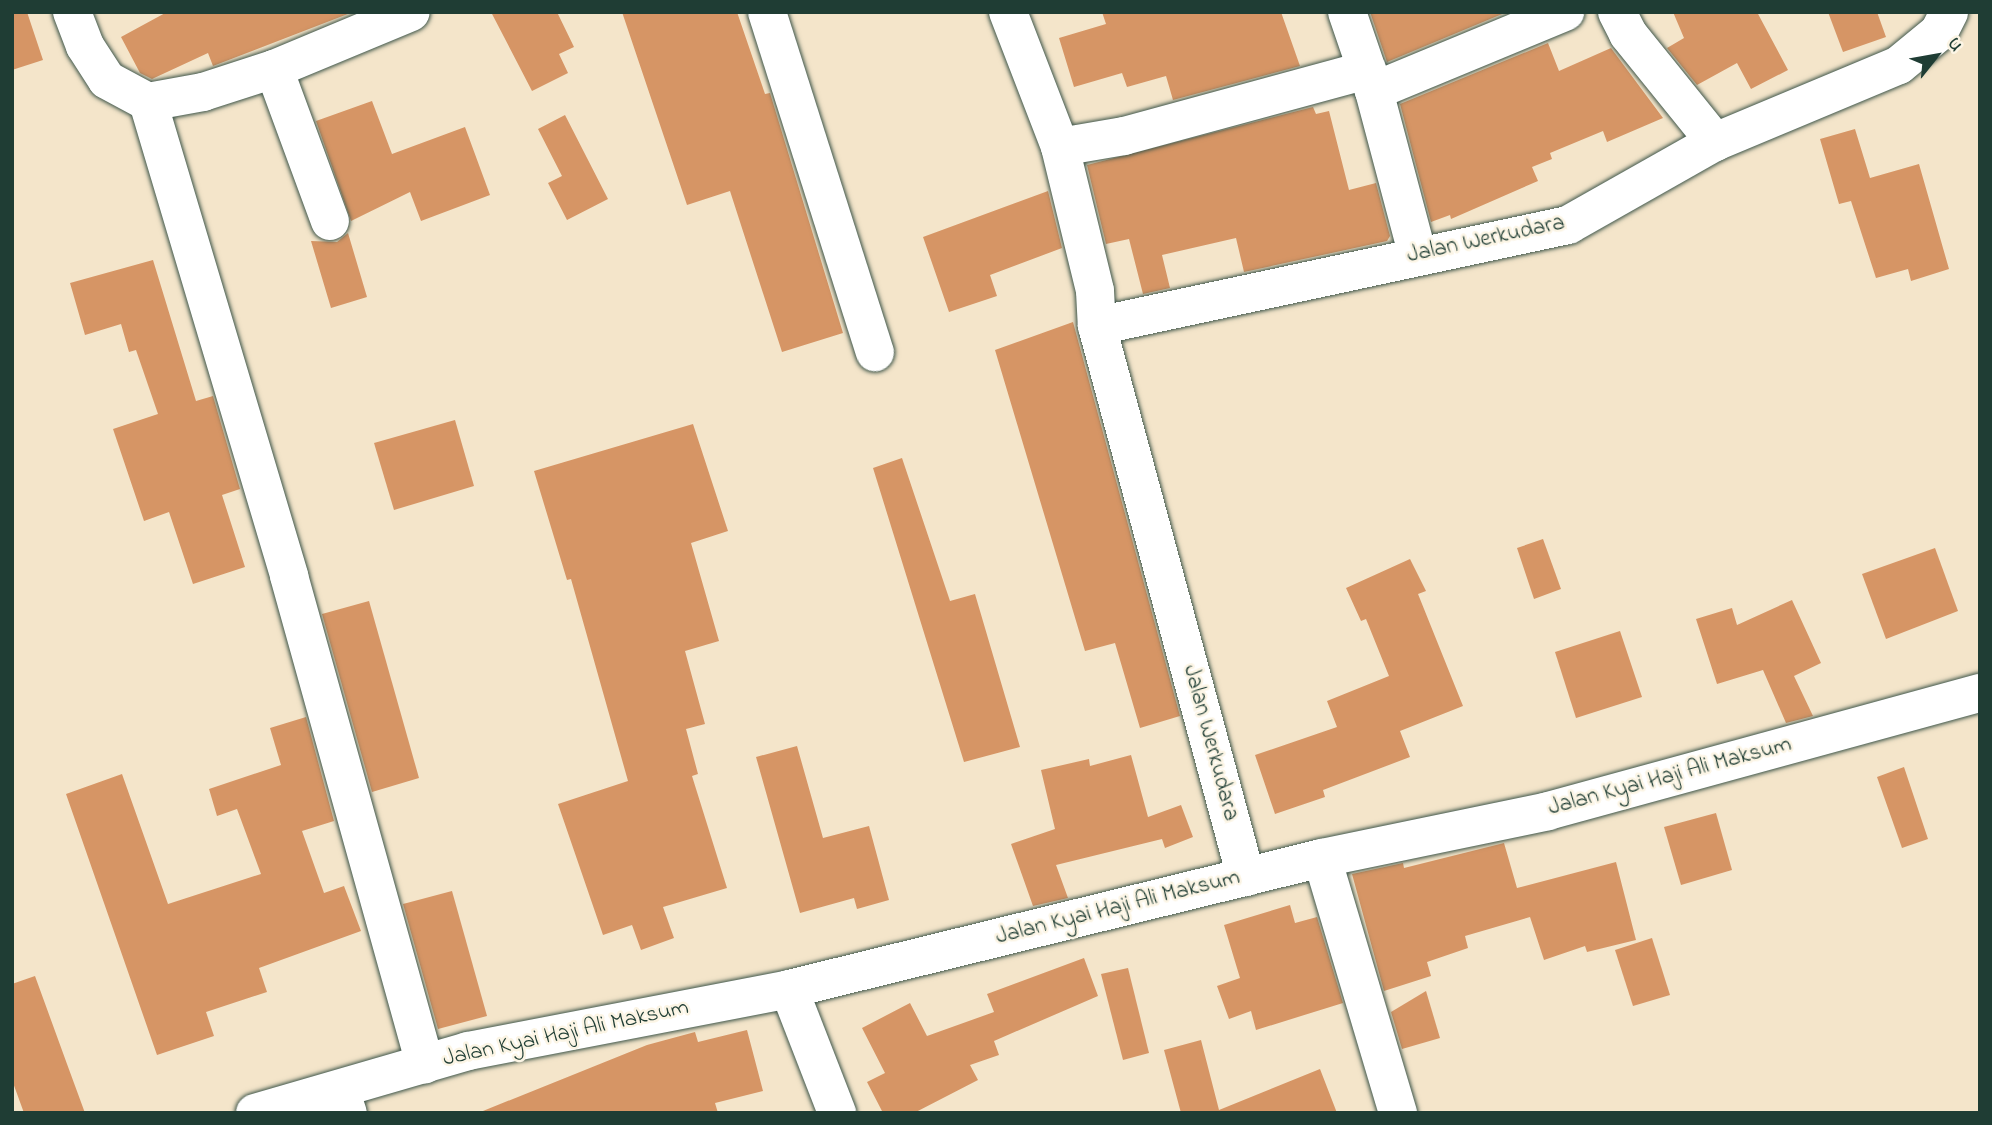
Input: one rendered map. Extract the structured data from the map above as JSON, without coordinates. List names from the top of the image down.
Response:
{
  "streets": {
    "street": ["Jalan Werkudara", "Jalan Kyai Haji Ali Maksum"]
  },
  "crossings": [
    ["Jalan Werkudara", "Jalan Kyai Haji Ali Maksum"]
  ],
  "north": "top right"
}
